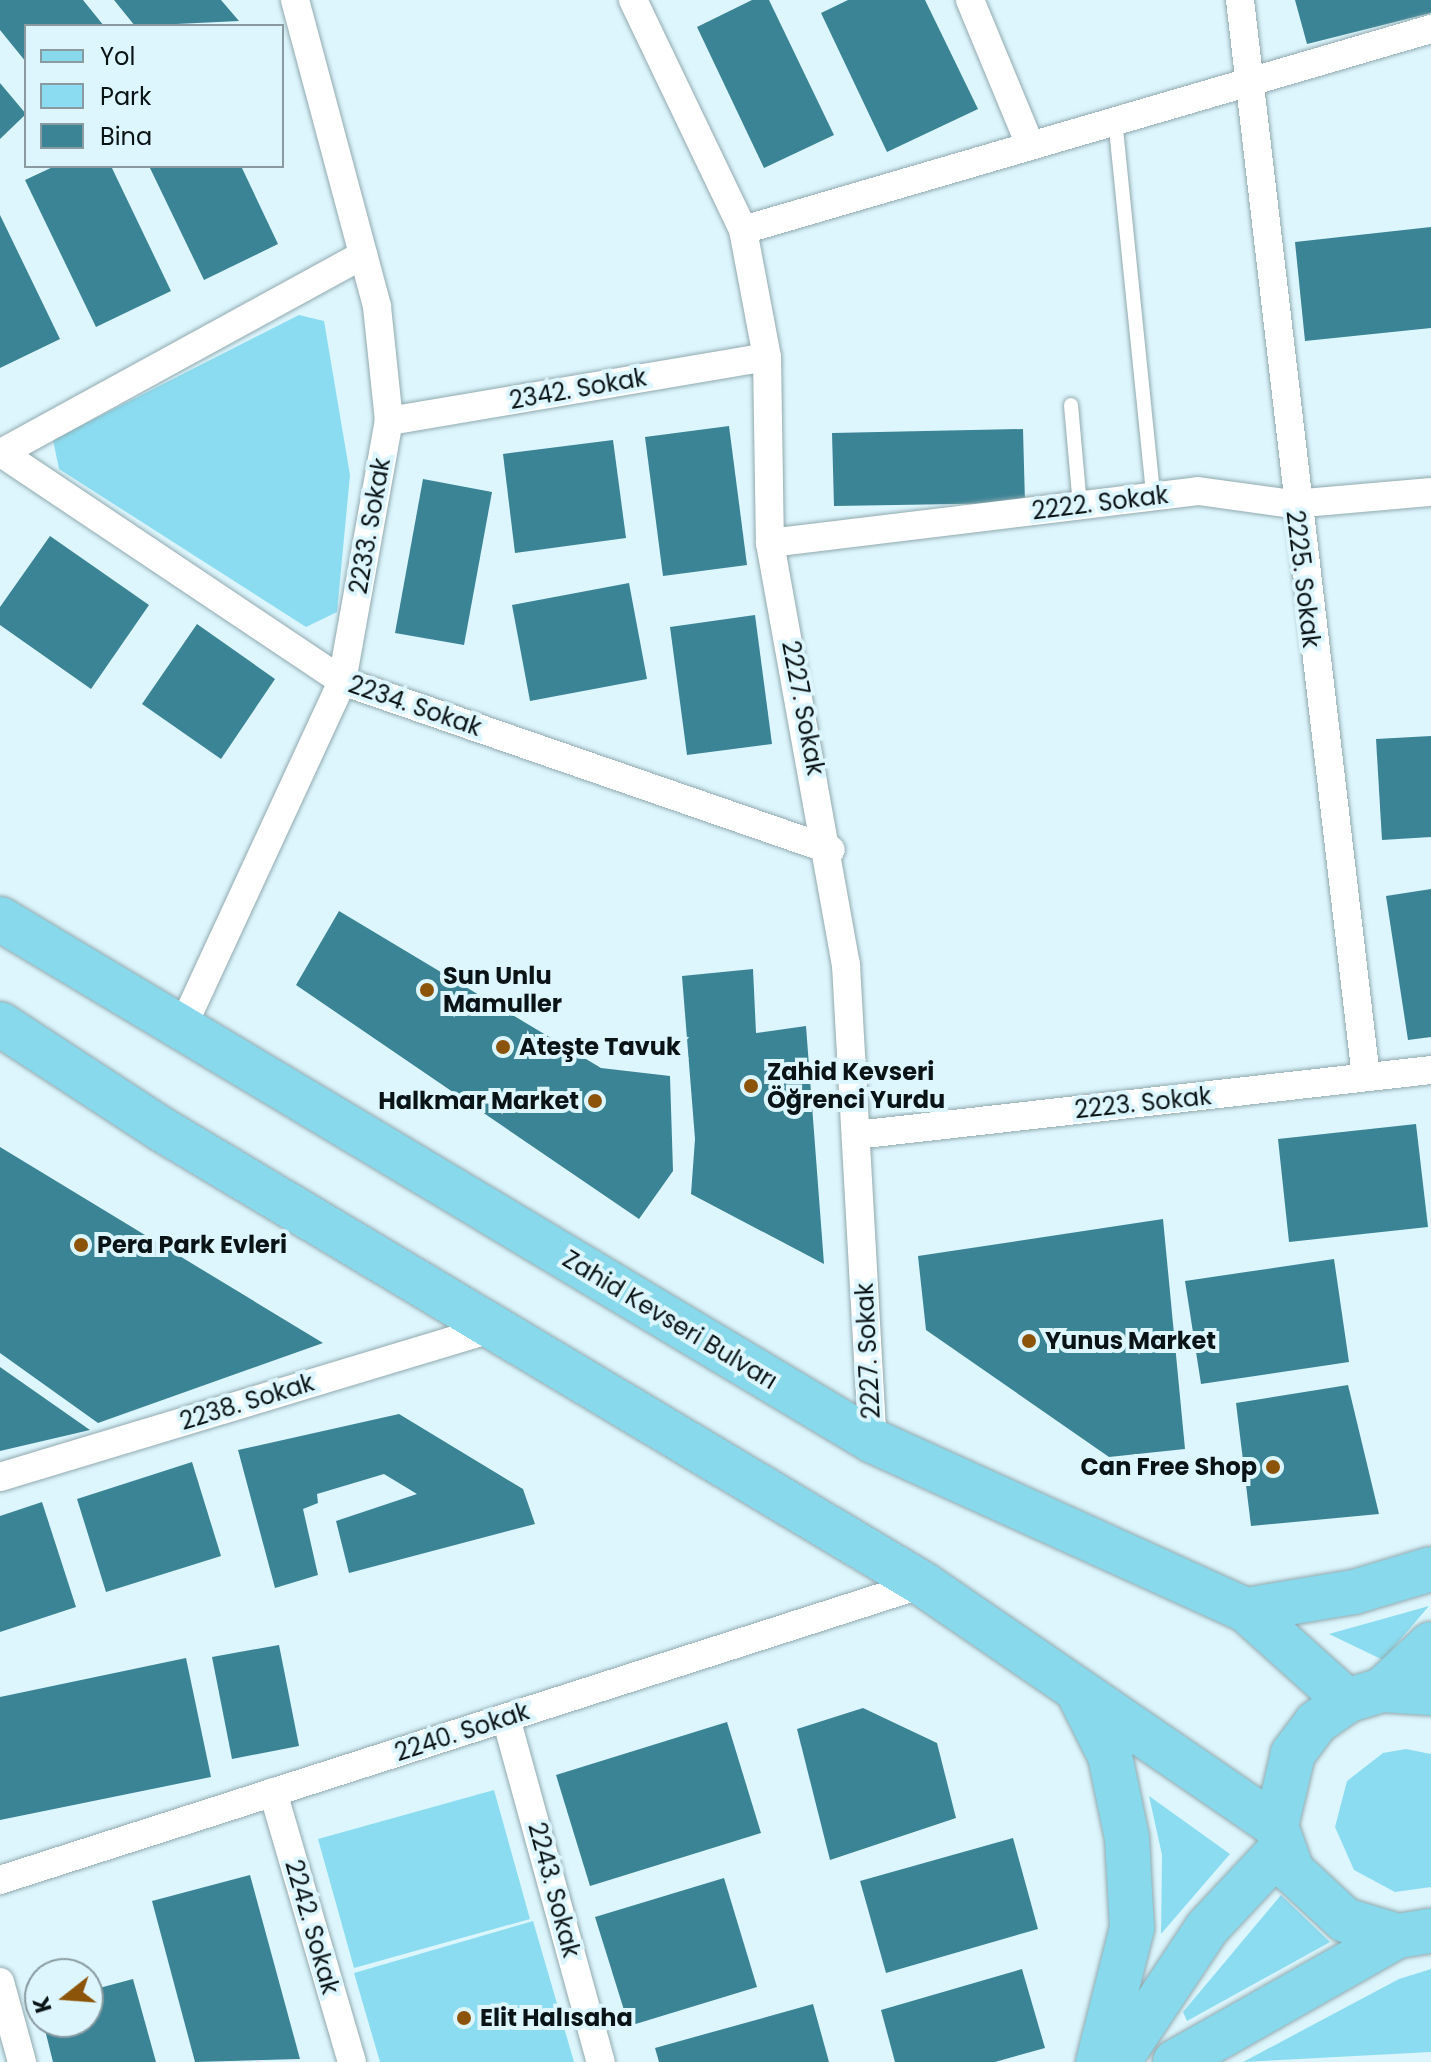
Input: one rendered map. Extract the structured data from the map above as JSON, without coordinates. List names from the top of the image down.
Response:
{
  "streets": {
    "main road": ["Zahid Kevseri Bulvarı"],
    "street": [
      "2342. Sokak",
      "2222. Sokak",
      "2233. Sokak",
      "2225. Sokak",
      "2234. Sokak",
      "2227. Sokak",
      "2223. Sokak",
      "2238. Sokak",
      "2240. Sokak",
      "2243. Sokak",
      "2242. Sokak"
    ]
  },
  "crossings": [
    ["2342. Sokak", "2233. Sokak"],
    ["2342. Sokak", "2227. Sokak"],
    ["2222. Sokak", "2225. Sokak"],
    ["2222. Sokak", "2227. Sokak"],
    ["2233. Sokak", "2234. Sokak"],
    ["2233. Sokak", "Zahid Kevseri Bulvarı"],
    ["2225. Sokak", "2223. Sokak"],
    ["2234. Sokak", "2227. Sokak"],
    ["2227. Sokak", "2223. Sokak"],
    ["2227. Sokak", "Zahid Kevseri Bulvarı"],
    ["2240. Sokak", "2243. Sokak"],
    ["2240. Sokak", "2242. Sokak"]
  ],
  "places": [
    "Sun Unlu Mamuller",
    "Ateşte Tavuk",
    "Zahid Kevseri Öğrenci Yurdu",
    "Halkmar Market",
    "Pera Park Evleri",
    "Yunus Market",
    "Can Free Shop",
    "Elit Halısaha"
  ],
  "legend": ["Yol", "Park", "Bina"],
  "north": "left"
}
